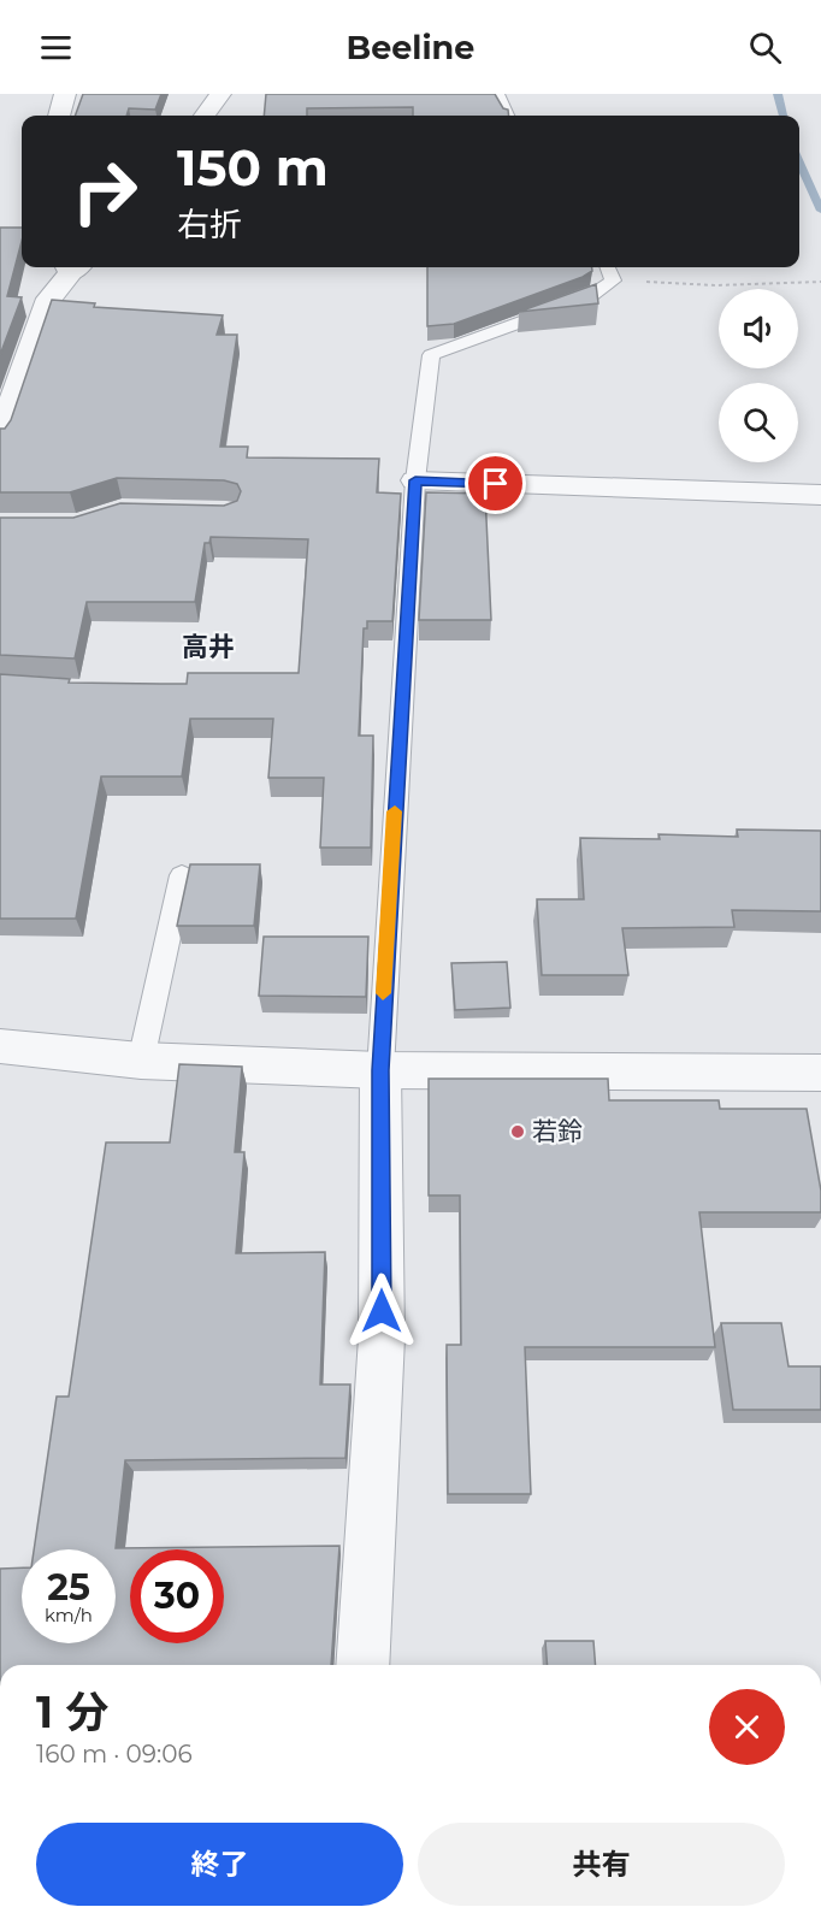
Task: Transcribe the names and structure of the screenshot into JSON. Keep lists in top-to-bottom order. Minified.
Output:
{"districts":["高井"],"places":["若鈴"],"page":{"header":"Beeline","turn":["150 m","右折"],"speed":"25 km/h","limit":"30","heading":["1 分","160 m · 09:06"],"buttons":["終了","共有"]}}
